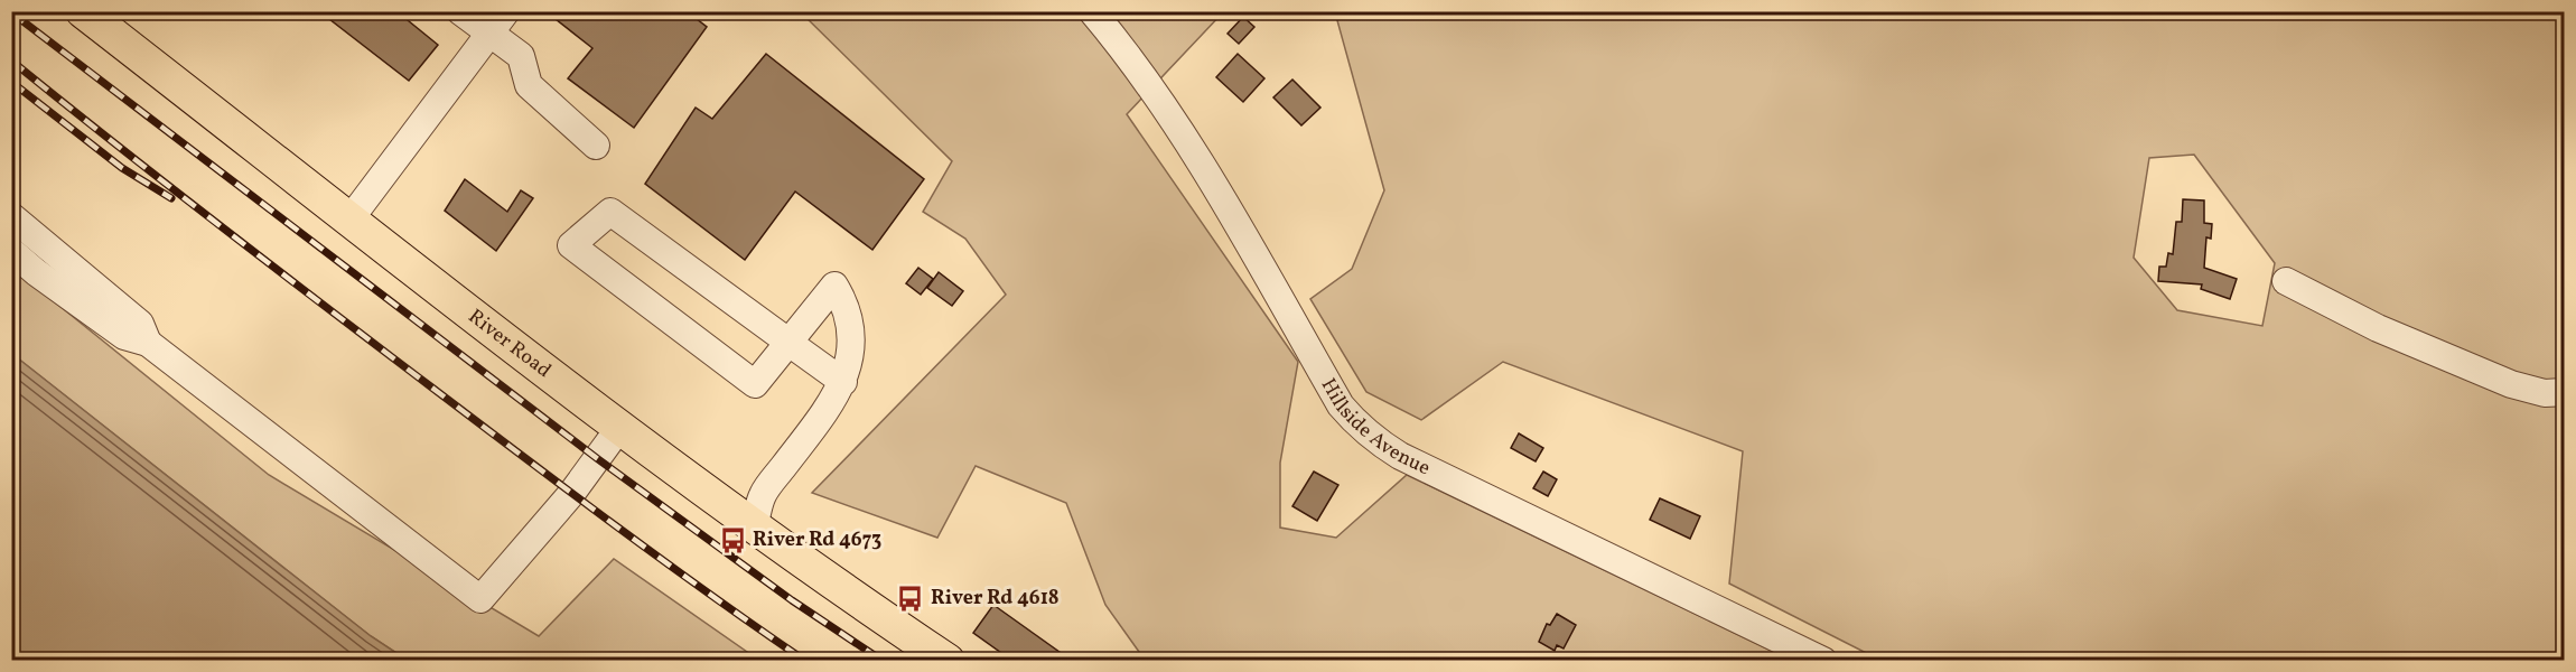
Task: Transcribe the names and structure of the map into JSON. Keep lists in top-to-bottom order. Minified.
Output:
{"streets":{"main road":["River Road"],"street":["Hillside Avenue"]},"places":{"bus stop":["River Rd 4673","River Rd 4618"]}}
